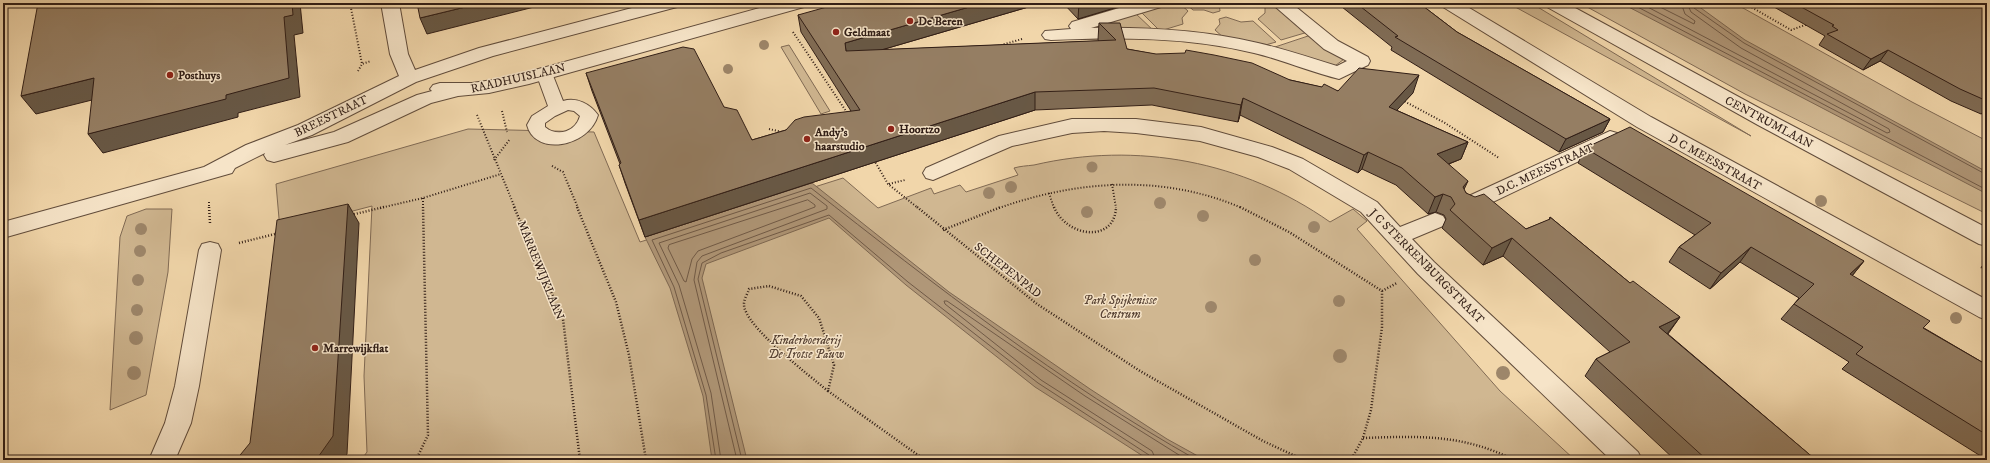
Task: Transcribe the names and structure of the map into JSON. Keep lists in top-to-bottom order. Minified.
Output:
{"streets":{"street":["RAADHUISLAAN","BREESTRAAT","CENTRUMLAAN","D C MEESSTRAAT","D.C. MEESSTRAAT","J C STERRENBURGSTRAAT"],"path":["MARREWIJKLAAN","SCHEPENPAD"]},"crossings":[["RAADHUISLAAN","BREESTRAAT"],["D C MEESSTRAAT","D.C. MEESSTRAAT"]],"parks":["Park Spijkenisse Centrum","Kinderboerderij De Trotse Pauw"],"places":["De Beren","Geldmaat","Posthuys","Hoortzo","Andy's haarstudio","Marrewijkflat"]}
